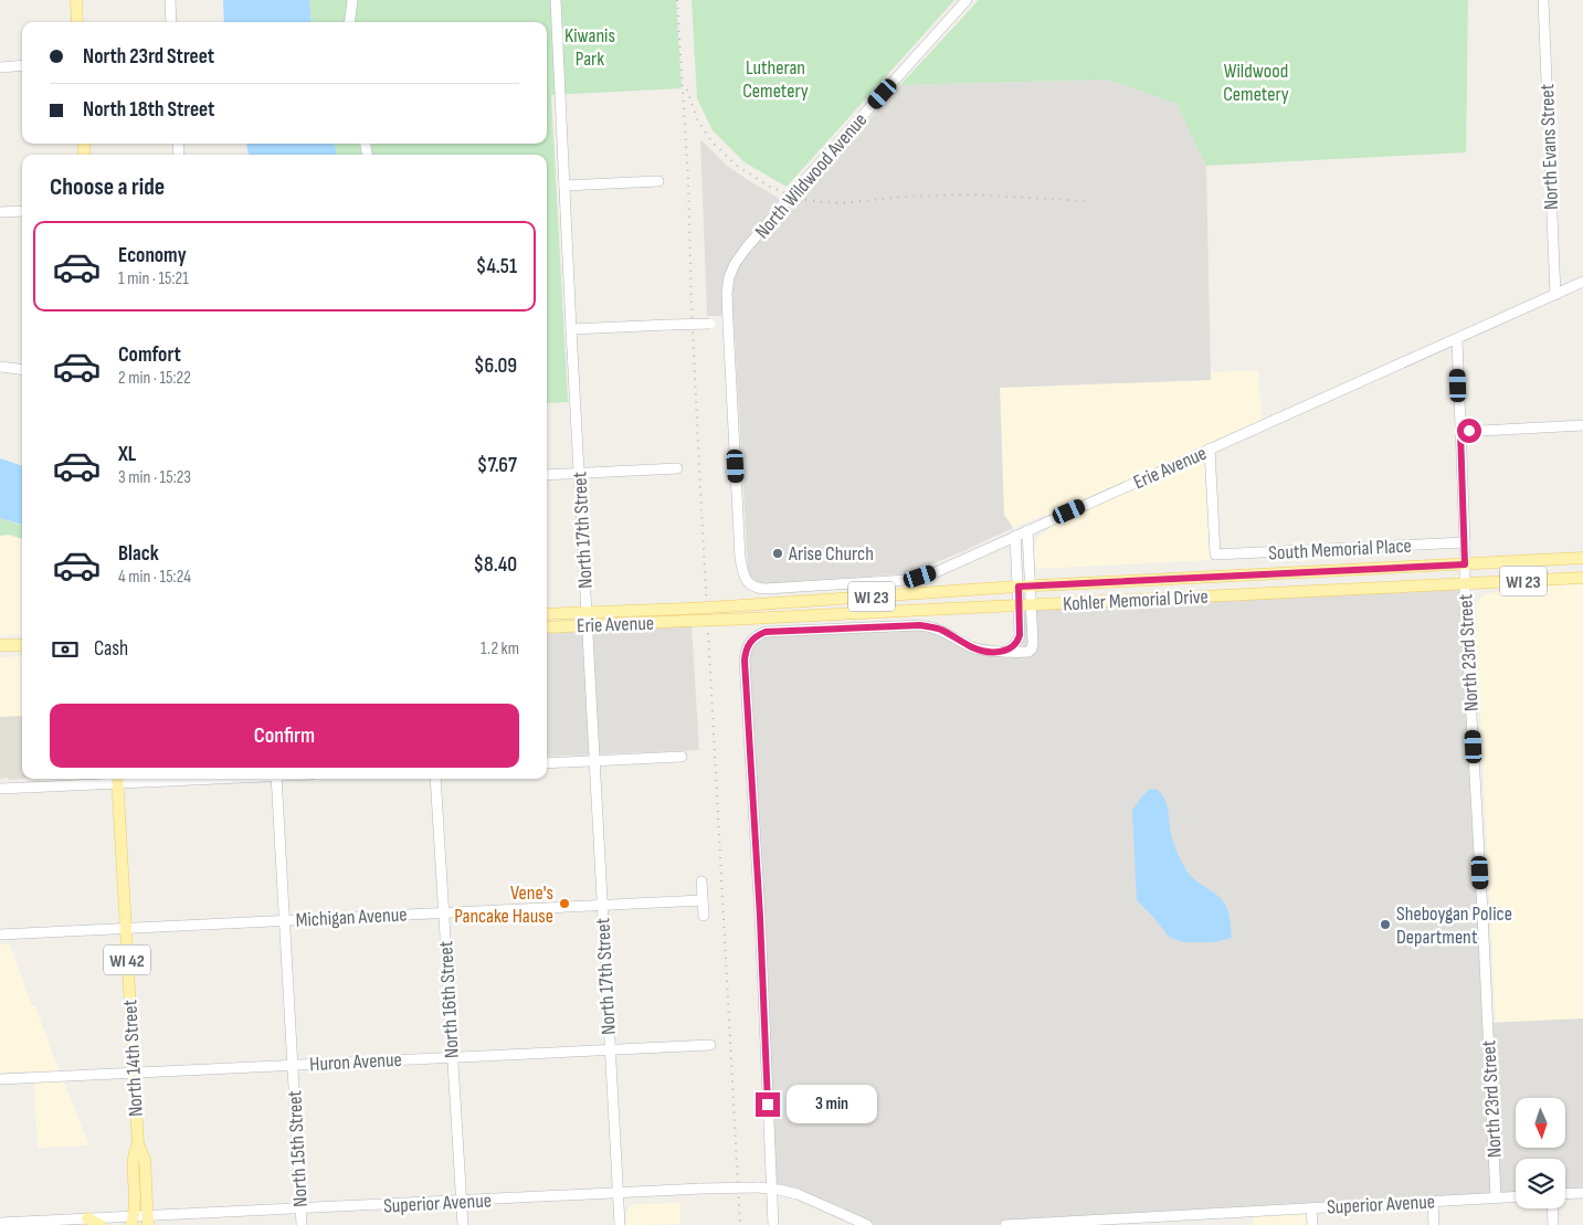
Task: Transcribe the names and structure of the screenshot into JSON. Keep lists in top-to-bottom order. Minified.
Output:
{"streets":{"main road":["Erie Avenue","WI 23","Kohler Memorial Drive","WI 42","North 14th Street"],"street":["North Evans Street","North Wildwood Avenue","North 17th Street","South Memorial Place","North 23rd Street","Michigan Avenue","North 16th Street","Huron Avenue","North 15th Street","Superior Avenue"]},"crossings":[["North Evans Street","Erie Avenue"],["North Wildwood Avenue","Erie Avenue"],["Erie Avenue","North 17th Street"],["Erie Avenue","South Memorial Place"],["Erie Avenue","Kohler Memorial Drive"],["Erie Avenue","North 23rd Street"],["North 17th Street","Michigan Avenue"],["North 17th Street","Huron Avenue"],["North 17th Street","Superior Avenue"],["South Memorial Place","North 23rd Street"],["Kohler Memorial Drive","North 23rd Street"],["North 23rd Street","Superior Avenue"],["Michigan Avenue","North 16th Street"],["Michigan Avenue","North 14th Street"],["Michigan Avenue","North 15th Street"],["North 16th Street","Huron Avenue"],["North 16th Street","Superior Avenue"],["North 14th Street","Huron Avenue"],["North 14th Street","Superior Avenue"],["Huron Avenue","North 15th Street"],["North 15th Street","Superior Avenue"]],"parks":["Kiwanis Park","Lutheran Cemetery","Wildwood Cemetery"],"places":["Arise Church","Vene's Pancake Hause","Sheboygan Police Department"],"north":"bottom","page":{"banner":["North 23rd Street","North 18th Street"],"heading":"Choose a ride","list":[{"name":"Economy","note":"1 min · 15:21","value":"$4.51"},{"name":"Comfort","note":"2 min · 15:22","value":"$6.09"},{"name":"XL","note":"3 min · 15:23","value":"$7.67"},{"name":"Black","note":"4 min · 15:24","value":"$8.40"}],"pay":["Cash","1.2 km"],"buttons":"Confirm","bubble":"3 min"}}
